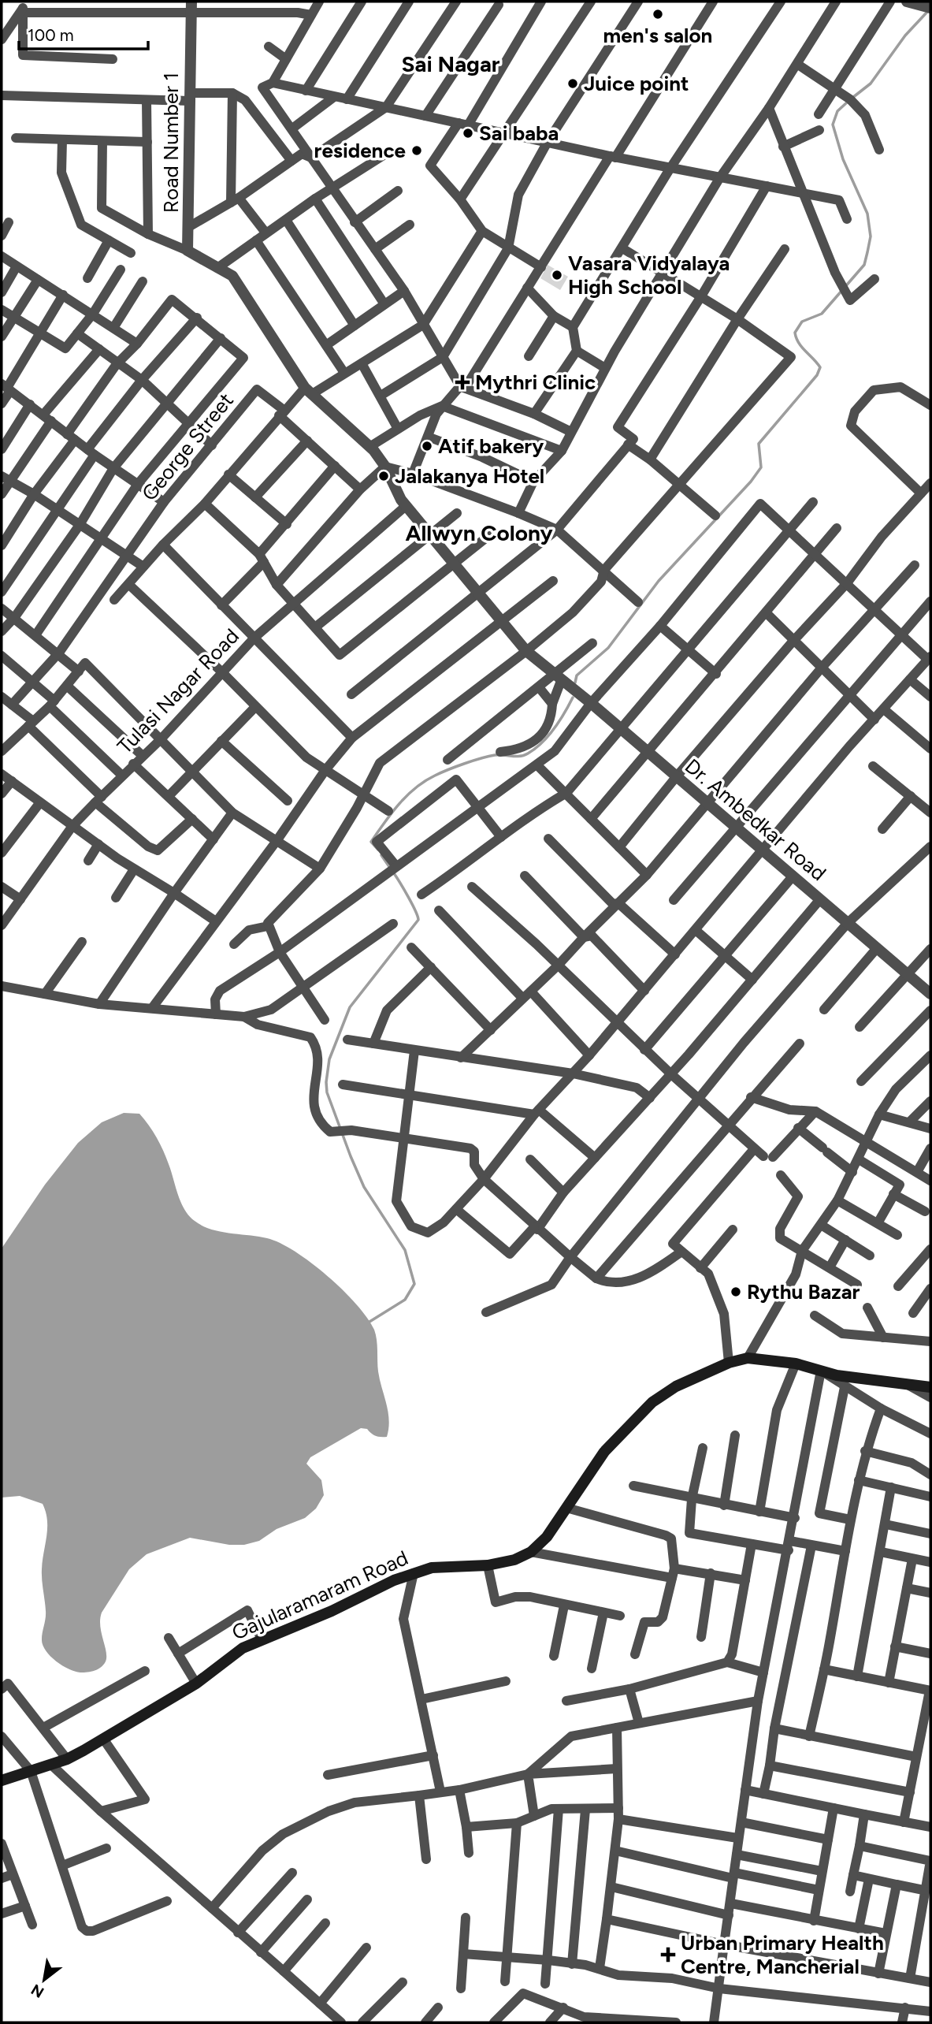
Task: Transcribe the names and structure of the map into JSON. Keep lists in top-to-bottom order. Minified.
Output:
{"streets":{"main road":["Gajularamaram Road"],"street":["Road Number 1","George Street","Tulasi Nagar Road","Dr. Ambedkar Road"]},"crossings":[["Road Number 1","Dr. Ambedkar Road"],["Tulasi Nagar Road","Dr. Ambedkar Road"]],"districts":["Sai Nagar","Allwyn Colony"],"places":{"other":["men's salon","Juice point","Sai baba","residence","Vasara Vidyalaya High School","Atif bakery","Jalakanya Hotel","Rythu Bazar"],"health":["Mythri Clinic","Urban Primary Health Centre, Mancherial"]},"scale_bar":"100 m","north":"bottom left"}
